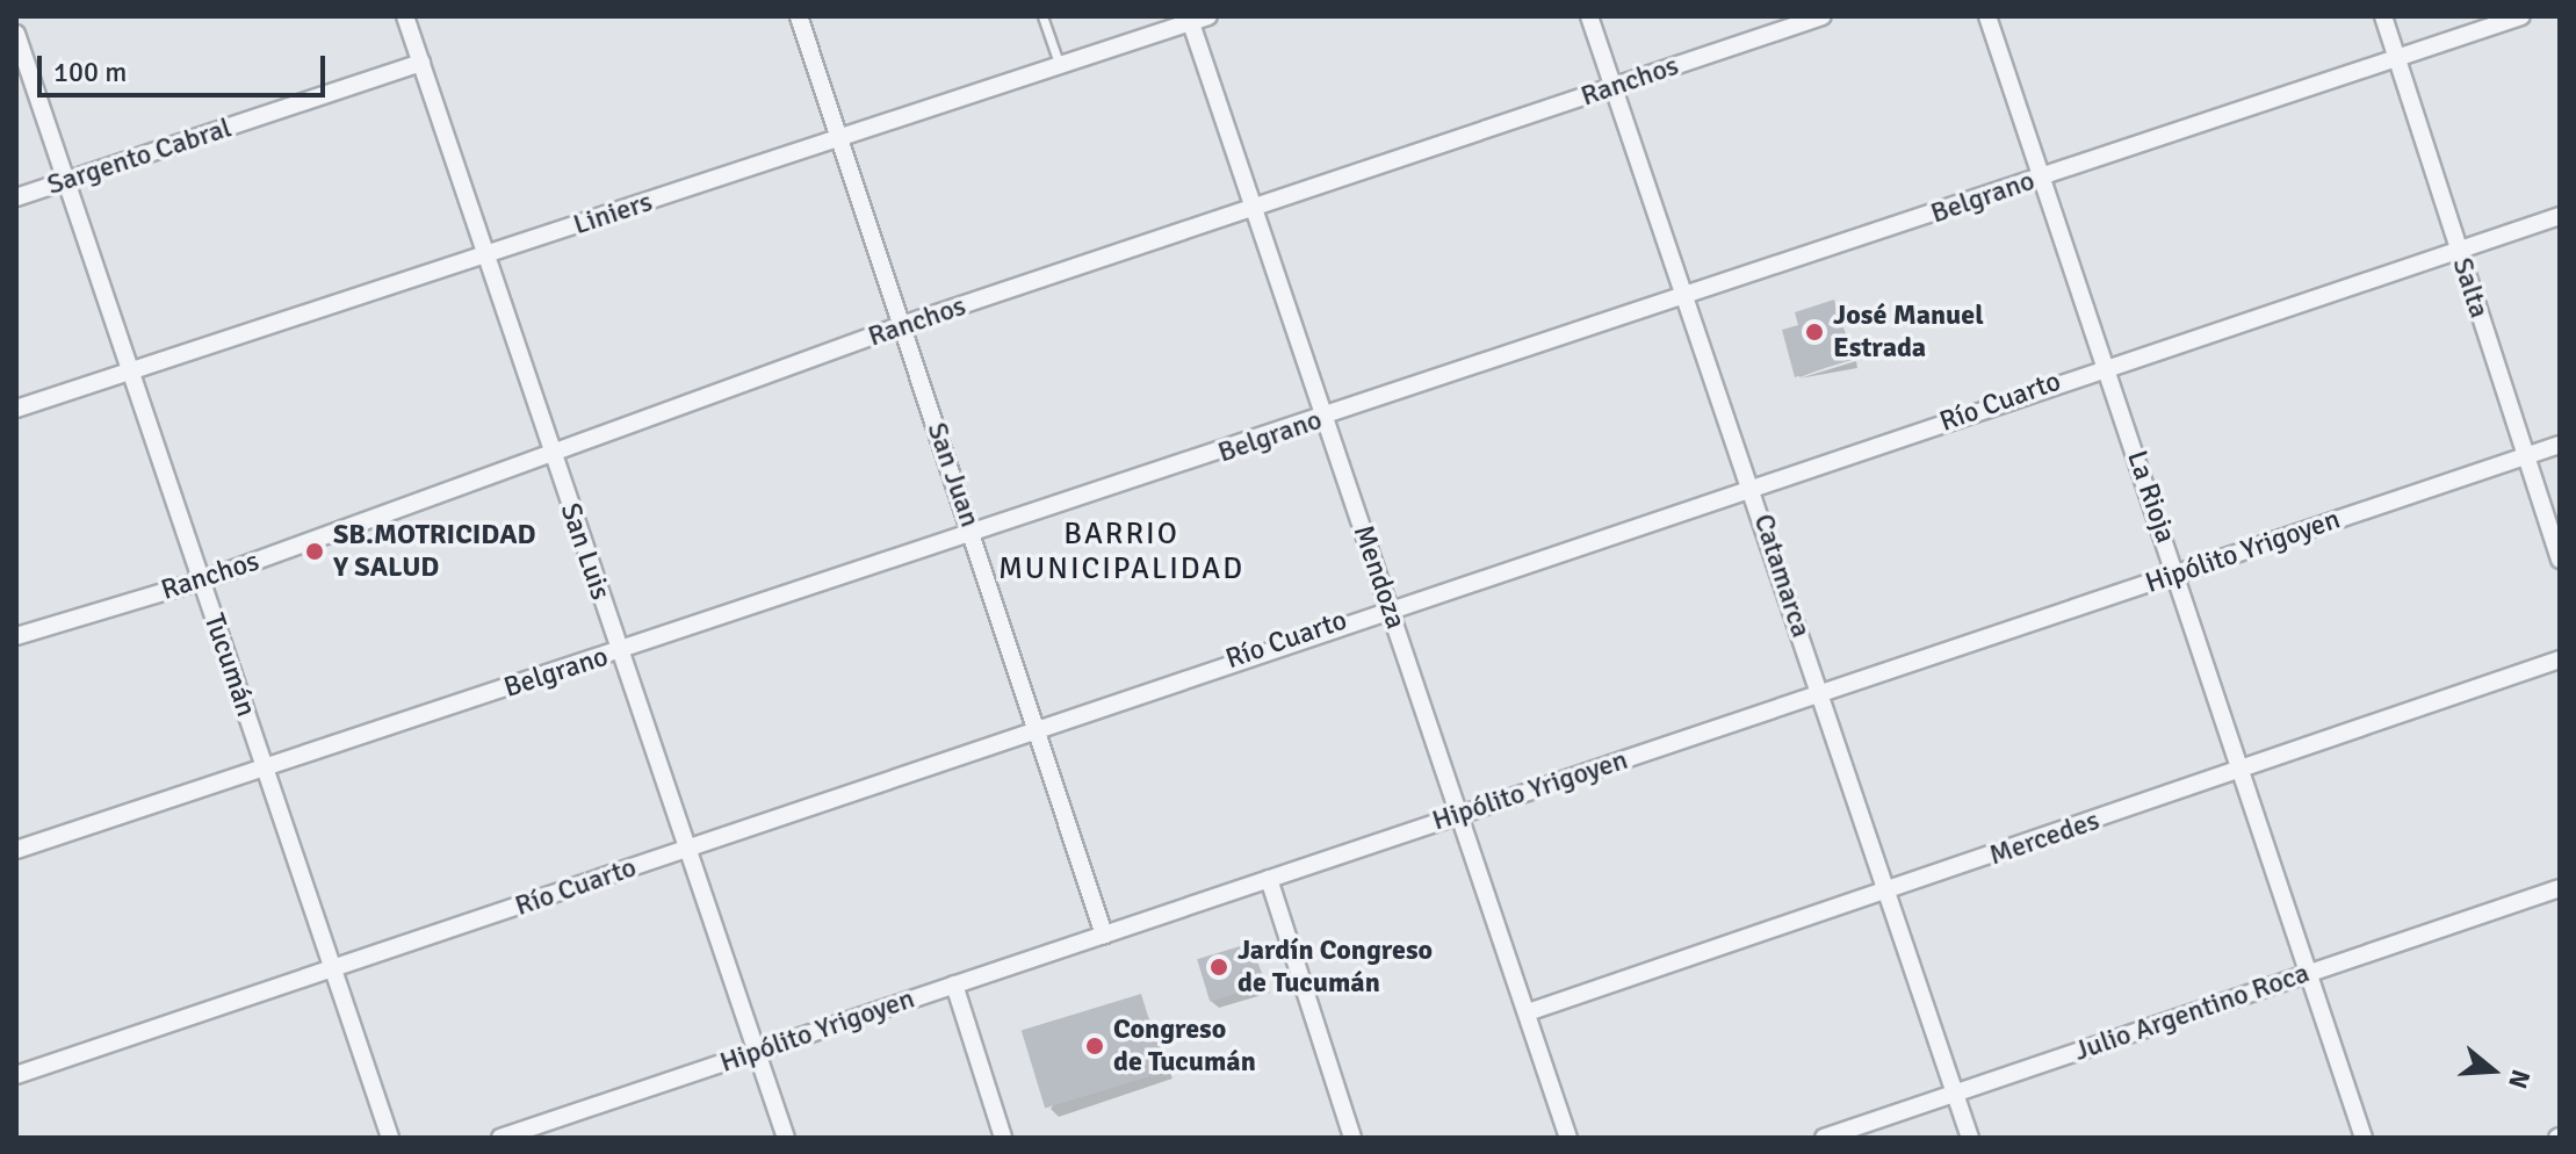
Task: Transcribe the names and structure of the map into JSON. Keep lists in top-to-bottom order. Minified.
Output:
{"streets":{"street":["Ranchos","Sargento Cabral","Belgrano","Liniers","Salta","Río Cuarto","San Juan","La Rioja","San Luis","Hipólito Yrigoyen","Catamarca","Mendoza","Tucumán","Mercedes","Julio Argentino Roca"]},"crossings":[["Ranchos","San Juan"],["Ranchos","San Luis"],["Ranchos","Catamarca"],["Ranchos","Mendoza"],["Ranchos","Tucumán"],["Sargento Cabral","San Luis"],["Sargento Cabral","Tucumán"],["Belgrano","Salta"],["Belgrano","San Juan"],["Belgrano","La Rioja"],["Belgrano","San Luis"],["Belgrano","Catamarca"],["Belgrano","Mendoza"],["Belgrano","Tucumán"],["Liniers","San Juan"],["Liniers","San Luis"],["Liniers","Mendoza"],["Liniers","Tucumán"],["Salta","Río Cuarto"],["Salta","Hipólito Yrigoyen"],["Río Cuarto","San Juan"],["Río Cuarto","La Rioja"],["Río Cuarto","San Luis"],["Río Cuarto","Catamarca"],["Río Cuarto","Mendoza"],["Río Cuarto","Tucumán"],["San Juan","Hipólito Yrigoyen"],["La Rioja","Hipólito Yrigoyen"],["La Rioja","Mercedes"],["La Rioja","Julio Argentino Roca"],["San Luis","Hipólito Yrigoyen"],["Hipólito Yrigoyen","Catamarca"],["Hipólito Yrigoyen","Mendoza"],["Catamarca","Mercedes"],["Catamarca","Julio Argentino Roca"],["Mendoza","Mercedes"]],"districts":["BARRIO MUNICIPALIDAD"],"places":["José Manuel Estrada","SB.MOTRICIDAD Y SALUD","Jardín Congreso de Tucumán","Congreso de Tucumán"],"scale_bar":"100 m","north":"right"}
